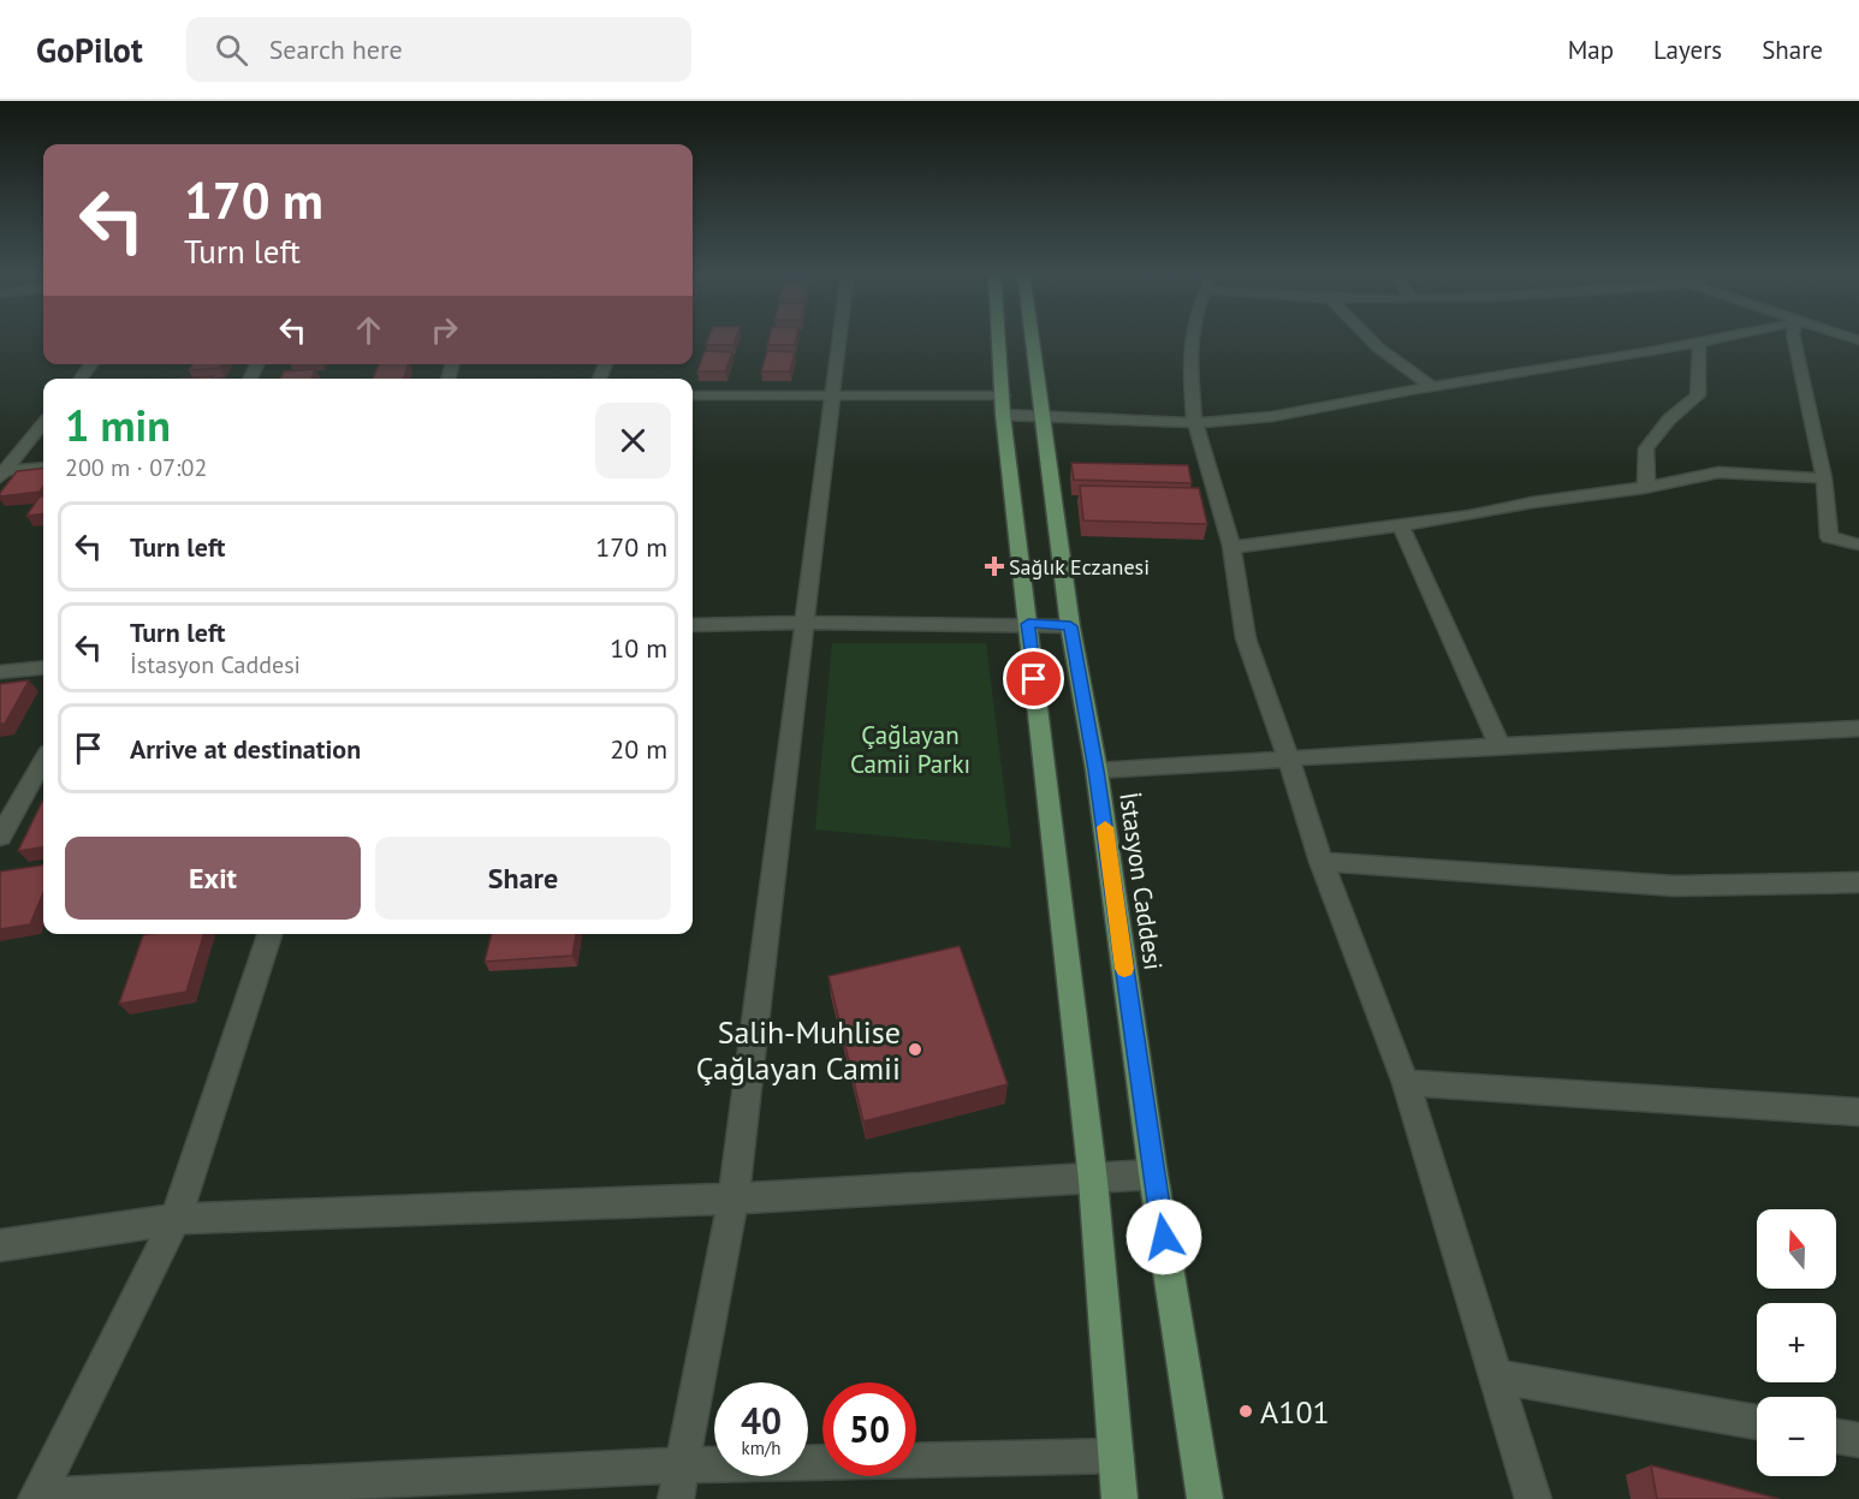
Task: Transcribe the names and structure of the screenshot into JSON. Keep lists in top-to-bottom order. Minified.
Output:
{"streets":{"main road":["İstasyon Caddesi"]},"parks":["Çağlayan Camii Parkı"],"places":{"health":["Sağlık Eczanesi"],"other":["Salih-Muhlise Çağlayan Camii","A101"]},"north":"top","page":{"header":"GoPilot","search":"Search here","nav":["Map","Layers","Share"],"turn":["170 m","Turn left"],"heading":["1 min","200 m · 07:02"],"list":[{"name":"Turn left","value":"170 m"},{"name":"Turn left","note":"İstasyon Caddesi","value":"10 m"},{"name":"Arrive at destination","value":"20 m"}],"buttons":["Exit","Share"],"map_buttons":["+","−"],"speed":"40 km/h","limit":"50"}}
